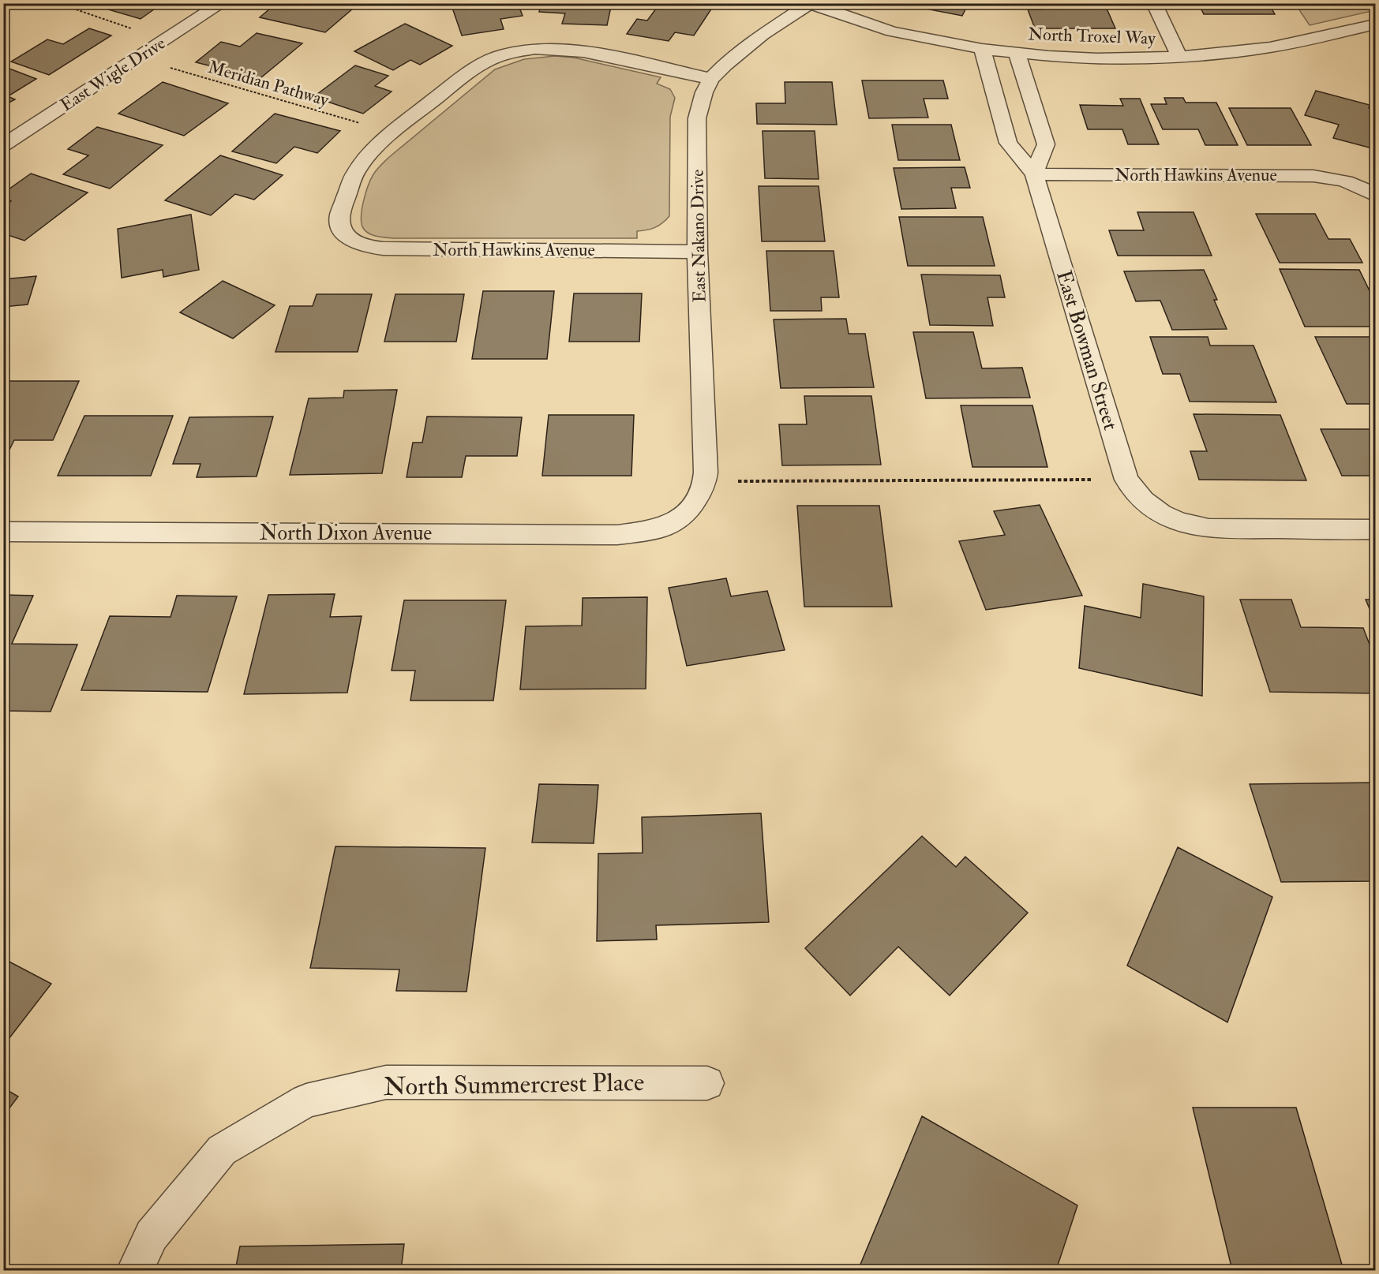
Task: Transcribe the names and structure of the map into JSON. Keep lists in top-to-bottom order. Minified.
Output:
{"streets":{"street":["North Troxel Way","East Wigle Drive","North Hawkins Avenue","East Nakano Drive","East Bowman Street","North Dixon Avenue","North Summercrest Place"],"path":["Meridian Pathway"]},"crossings":[["North Troxel Way","East Nakano Drive"],["North Troxel Way","East Bowman Street"],["North Hawkins Avenue","East Nakano Drive"],["North Hawkins Avenue","East Bowman Street"],["East Nakano Drive","North Dixon Avenue"]]}
